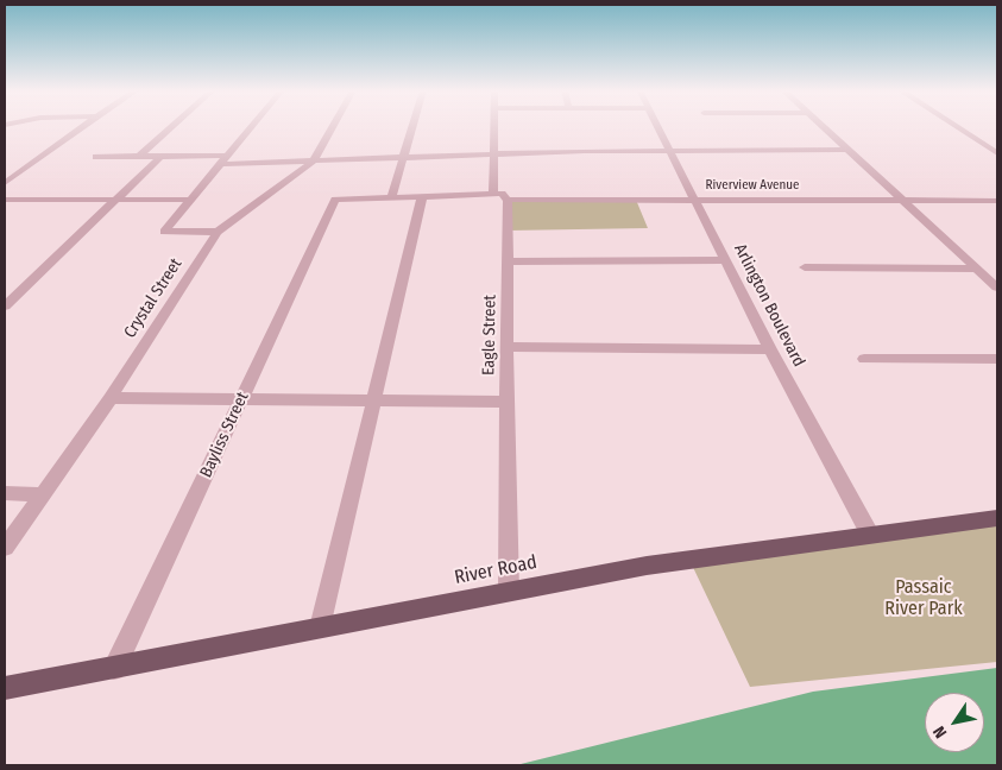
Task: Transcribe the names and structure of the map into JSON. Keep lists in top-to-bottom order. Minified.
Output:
{"streets":{"main road":["River Road"],"street":["Riverview Avenue","Crystal Street","Arlington Boulevard","Eagle Street","Bayliss Street"]},"crossings":[["Riverview Avenue","Arlington Boulevard"],["Riverview Avenue","Eagle Street"],["Riverview Avenue","Bayliss Street"],["Arlington Boulevard","River Road"],["Eagle Street","River Road"],["Bayliss Street","River Road"]],"parks":["Passaic River Park"],"north":"bottom left"}
